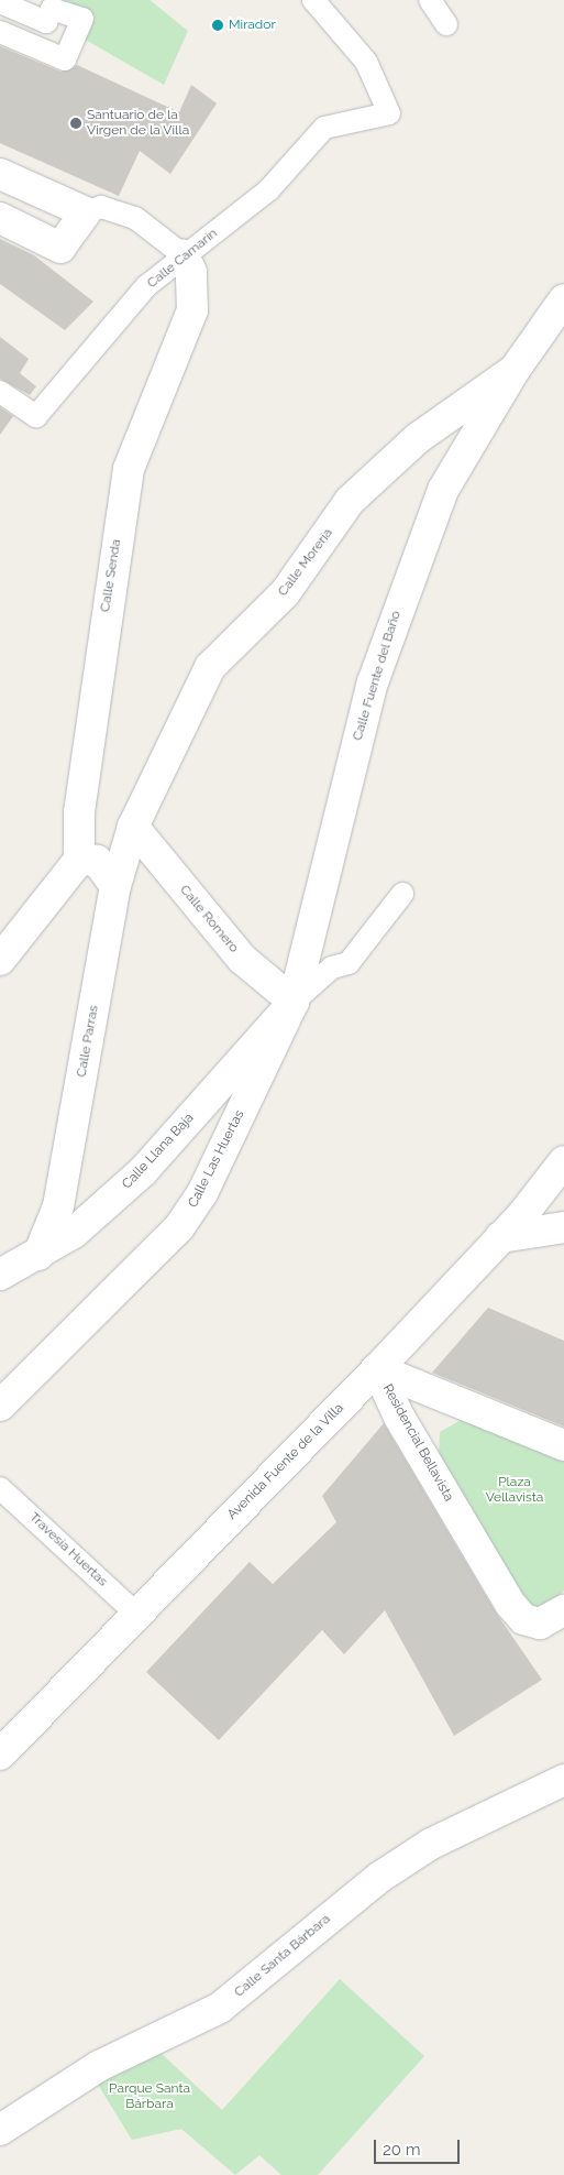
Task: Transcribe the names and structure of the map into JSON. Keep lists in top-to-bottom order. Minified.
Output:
{"streets":{"street":["Calle Camarín","Calle Morería","Calle Senda","Calle Fuente del Baño","Calle Romero","Calle Parras","Calle Llana Baja","Calle Las Huertas","Residencial Bellavista","Avenida Fuente de la Villa","Travesía Huertas","Calle Santa Bárbara"]},"crossings":[["Calle Camarín","Calle Senda"],["Calle Morería","Calle Fuente del Baño"],["Calle Morería","Calle Romero"],["Calle Morería","Calle Parras"],["Calle Fuente del Baño","Calle Romero"],["Calle Fuente del Baño","Calle Llana Baja"],["Calle Fuente del Baño","Calle Las Huertas"],["Calle Romero","Calle Parras"],["Calle Romero","Calle Llana Baja"],["Calle Romero","Calle Las Huertas"],["Calle Parras","Calle Llana Baja"],["Calle Llana Baja","Calle Las Huertas"],["Residencial Bellavista","Avenida Fuente de la Villa"],["Avenida Fuente de la Villa","Travesía Huertas"]],"parks":["Plaza Vellavista","Parque Santa Bárbara"],"places":["Mirador","Santuario de la Virgen de la Villa"],"scale_bar":"20 m"}
